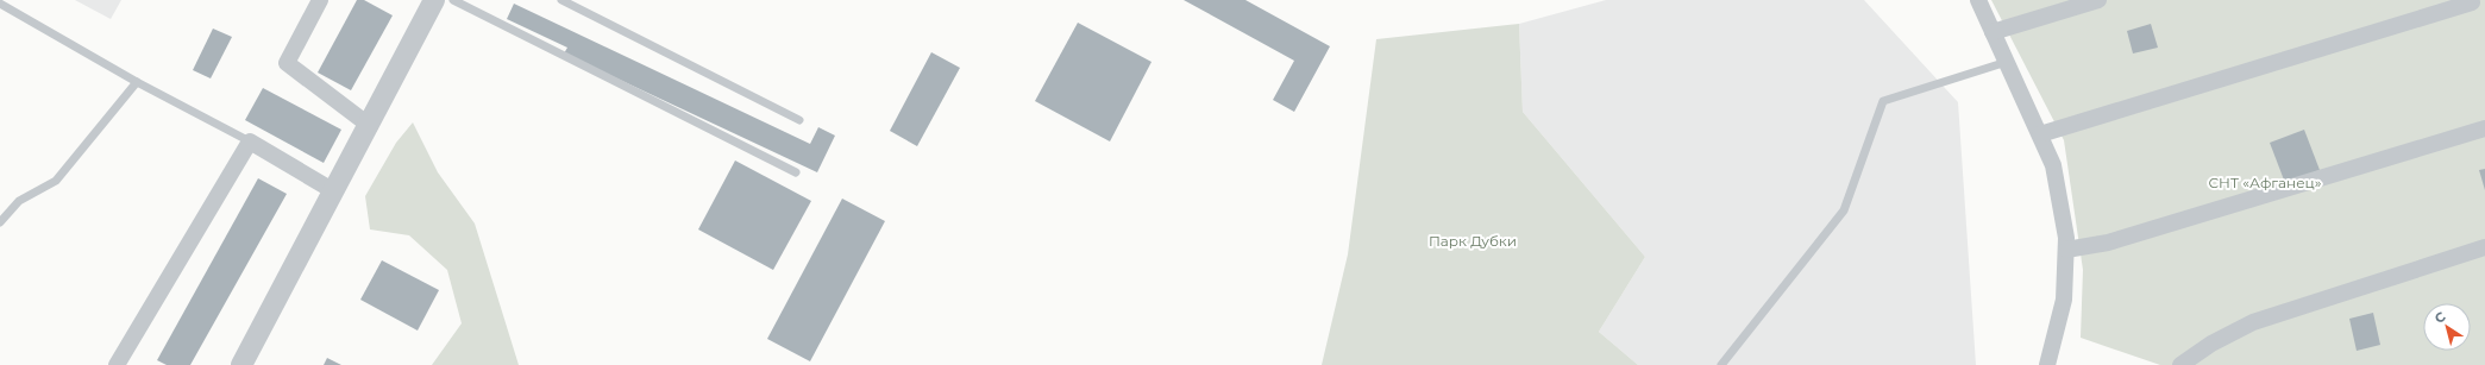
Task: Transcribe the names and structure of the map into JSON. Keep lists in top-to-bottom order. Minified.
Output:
{"parks":["СНТ «Афганец»","Парк Дубки"],"north":"top left"}
